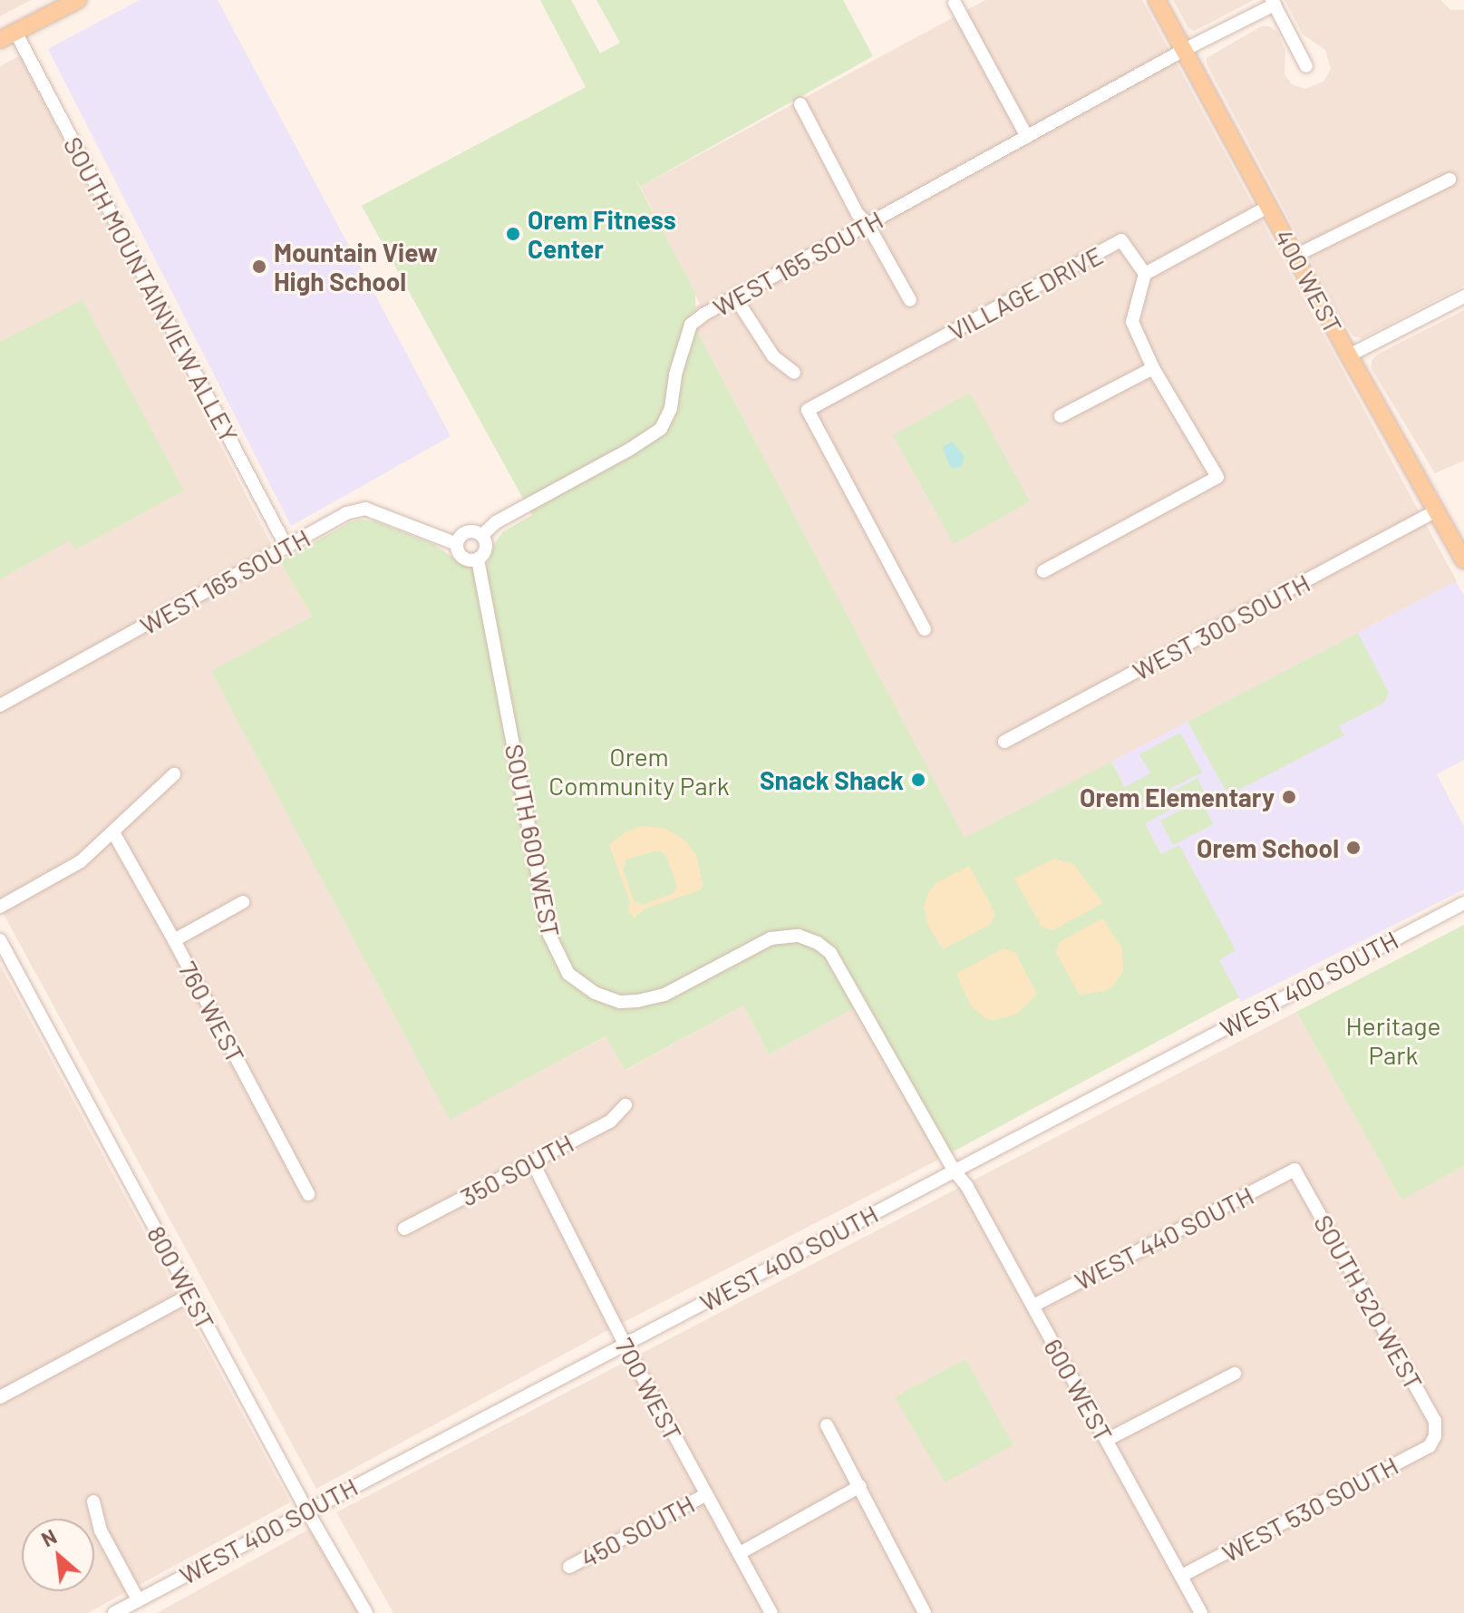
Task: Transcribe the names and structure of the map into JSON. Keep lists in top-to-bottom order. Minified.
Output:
{"streets":{"main road":["400 WEST"],"street":["WEST 165 SOUTH","SOUTH MOUNTAINVIEW ALLEY","VILLAGE DRIVE","WEST 300 SOUTH","SOUTH 600 WEST","WEST 400 SOUTH","760 WEST","350 SOUTH","WEST 440 SOUTH","800 WEST","SOUTH 520 WEST","700 WEST","600 WEST","WEST 530 SOUTH","450 SOUTH"]},"crossings":[["WEST 165 SOUTH","400 WEST"],["WEST 165 SOUTH","SOUTH MOUNTAINVIEW ALLEY"],["WEST 165 SOUTH","SOUTH 600 WEST"],["400 WEST","VILLAGE DRIVE"],["400 WEST","WEST 300 SOUTH"],["SOUTH 600 WEST","WEST 400 SOUTH"],["SOUTH 600 WEST","600 WEST"],["WEST 400 SOUTH","800 WEST"],["WEST 400 SOUTH","700 WEST"],["WEST 400 SOUTH","600 WEST"],["350 SOUTH","700 WEST"],["WEST 440 SOUTH","SOUTH 520 WEST"],["WEST 440 SOUTH","600 WEST"],["SOUTH 520 WEST","WEST 530 SOUTH"],["700 WEST","450 SOUTH"],["600 WEST","WEST 530 SOUTH"]],"parks":["Orem Community Park","Heritage Park"],"places":["Orem Fitness Center","Mountain View High School","Snack Shack","Orem Elementary","Orem School"],"north":"top left"}
